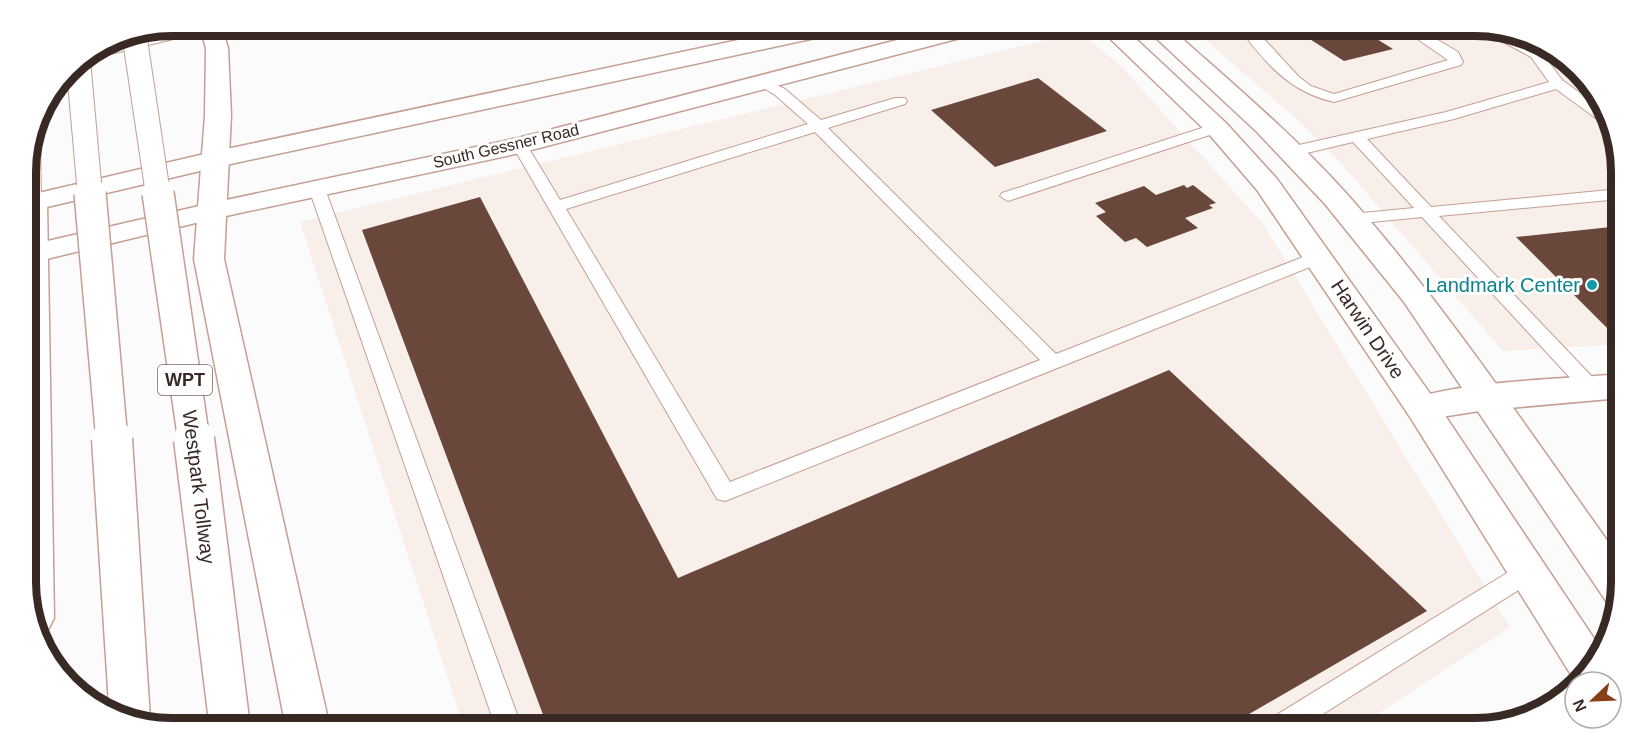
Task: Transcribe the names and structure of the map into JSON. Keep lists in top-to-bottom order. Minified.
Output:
{"streets":{"main road":["South Gessner Road","Harwin Drive","WPT","Westpark Tollway"]},"places":["Landmark Center"],"north":"bottom left"}
